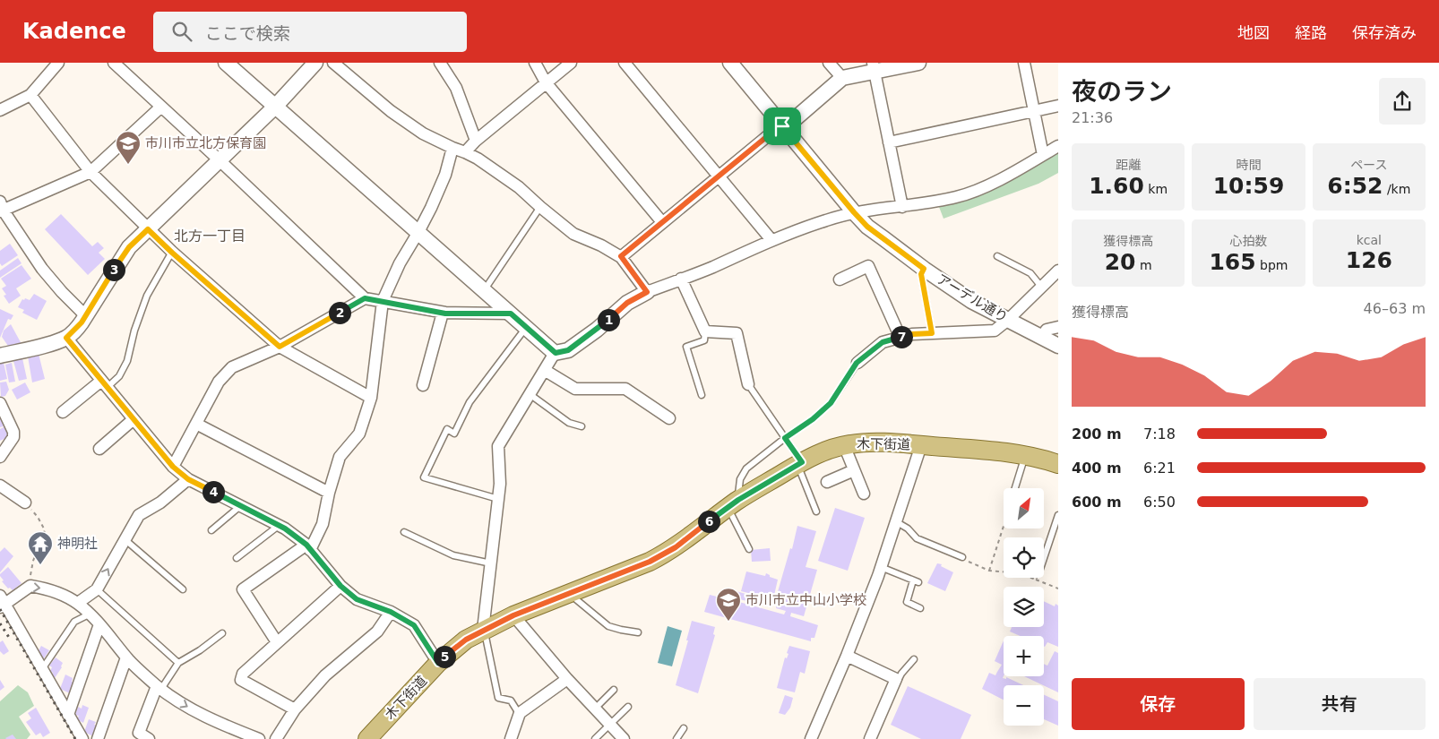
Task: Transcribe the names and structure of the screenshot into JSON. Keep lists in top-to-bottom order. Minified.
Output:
{"streets":{"main road":["木下街道"],"street":["アーデル通り"]},"districts":["北方一丁目"],"places":{"school or university":["市川市立北方保育園","市川市立中山小学校"],"temple":["神明社"]},"north":"top right","page":{"header":"Kadence","search":"ここで検索","nav":["地図","経路","保存済み"],"heading":["夜のラン","21:36"],"stats":[["距離","1.60 km"],["時間","10:59"],["ペース","6:52 /km"],["獲得標高","20 m"],["心拍数","165 bpm"],["kcal","126"]],"pins":["3","2","1","7","4","6","5"],"chart":["獲得標高","46–63 m"],"list":[{"name":"200 m","note":"7:18"},{"name":"400 m","note":"6:21"},{"name":"600 m","note":"6:50"}],"map_buttons":["+","−"],"buttons":["保存","共有"]}}
